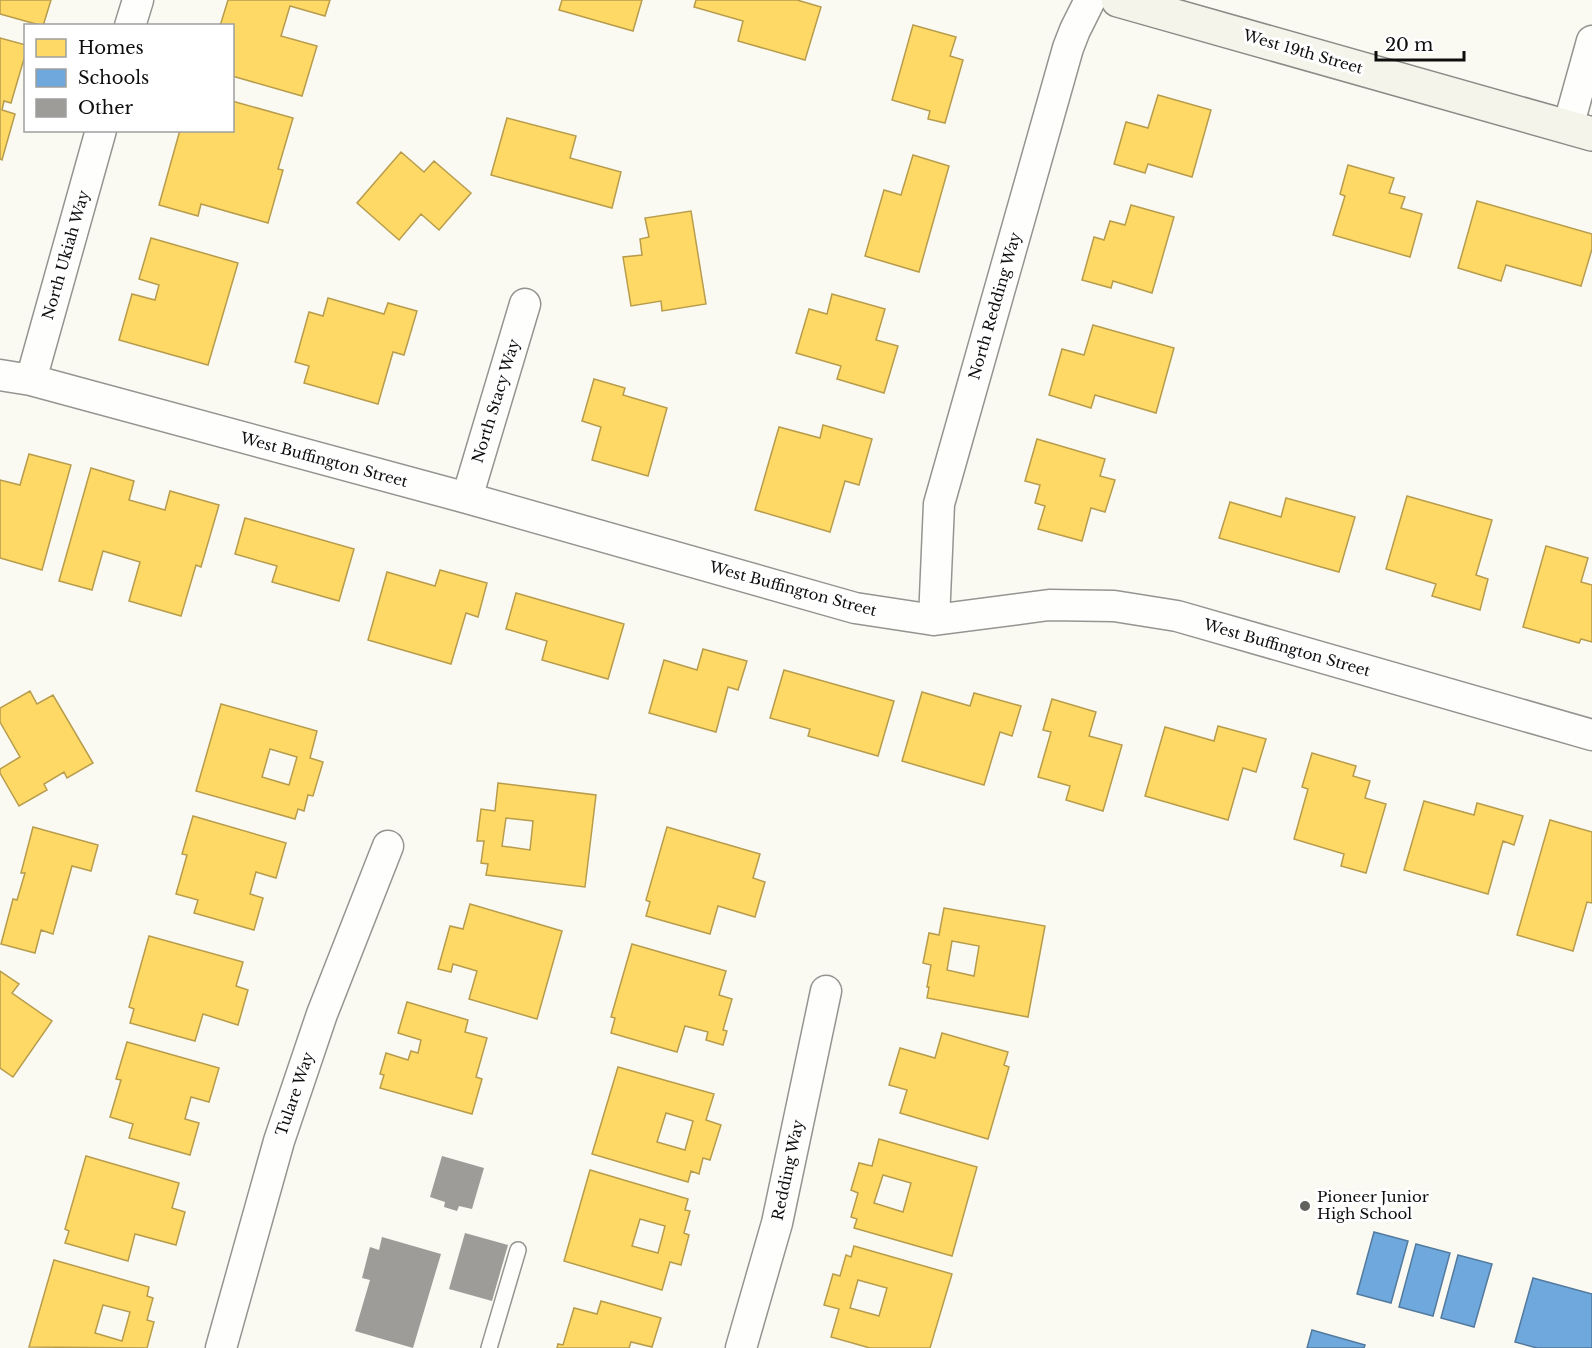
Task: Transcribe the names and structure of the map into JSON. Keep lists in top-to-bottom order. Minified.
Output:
{"streets":{"main road":["West 19th Street"],"street":["North Ukiah Way","North Redding Way","North Stacy Way","West Buffington Street","Tulare Way","Redding Way"]},"crossings":[["North Ukiah Way","West Buffington Street"],["North Redding Way","West Buffington Street"],["North Stacy Way","West Buffington Street"]],"places":["Pioneer Junior High School"],"legend":["Homes","Schools","Other"],"scale_bar":"20 m"}
